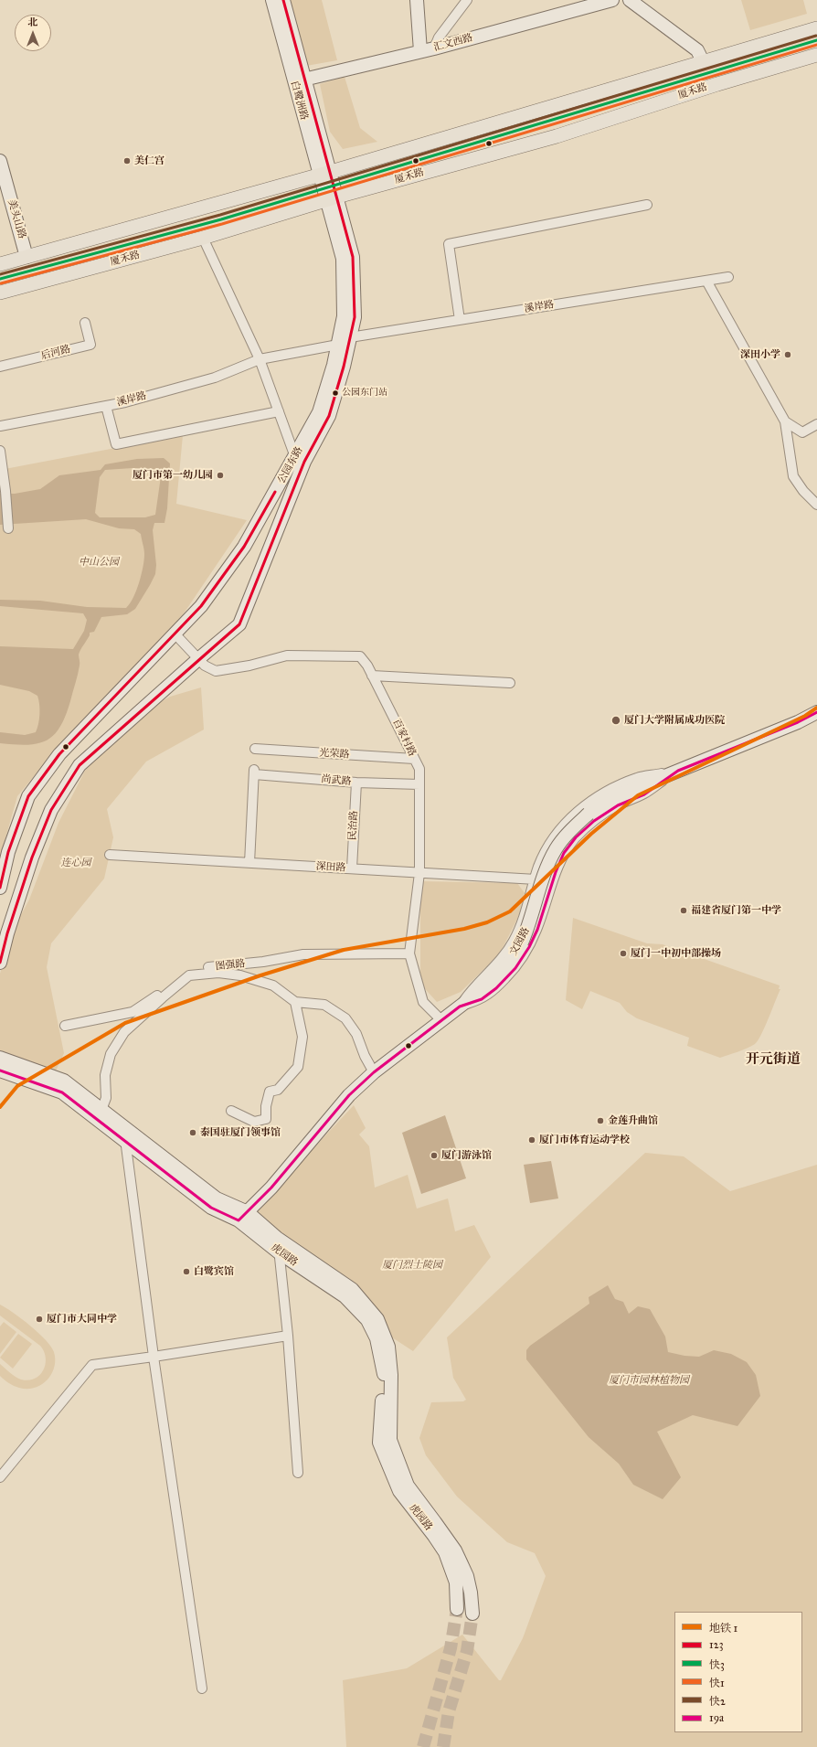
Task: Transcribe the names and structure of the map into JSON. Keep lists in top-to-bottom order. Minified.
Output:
{"streets":{"main road":["汇文西路","厦禾路","白鹭洲路","美头山路","公园东路","文园路","虎园路"],"street":["溪岸路","后河路","百家村路","光荣路","尚武路","民治路","深田路","图强路"]},"crossings":[["汇文西路","白鹭洲路"],["厦禾路","公园东路"],["白鹭洲路","公园东路"],["溪岸路","公园东路"],["公园东路","百家村路"],["百家村路","光荣路"],["百家村路","尚武路"],["百家村路","深田路"],["百家村路","文园路"],["百家村路","图强路"],["尚武路","民治路"],["尚武路","深田路"],["民治路","深田路"],["文园路","虎园路"]],"districts":["开元街道"],"parks":["中山公园","连心园","厦门烈士陵园","厦门市园林植物园"],"places":["美仁宫","深田小学","公园东门站","厦门市第一幼儿园","厦门大学附属成功医院","福建省厦门第一中学","厦门一中初中部操场","金莲升曲馆","泰国驻厦门领事馆","厦门市体育运动学校","厦门游泳馆","白鹭宾馆","厦门市大同中学"],"lines":["transit line 123","transit line 快2","transit line 快3","transit line 快1","metro line 1","transit line 19a"],"legend":["地铁 1","123","快3","快1","快2","19a"],"north":"top"}
